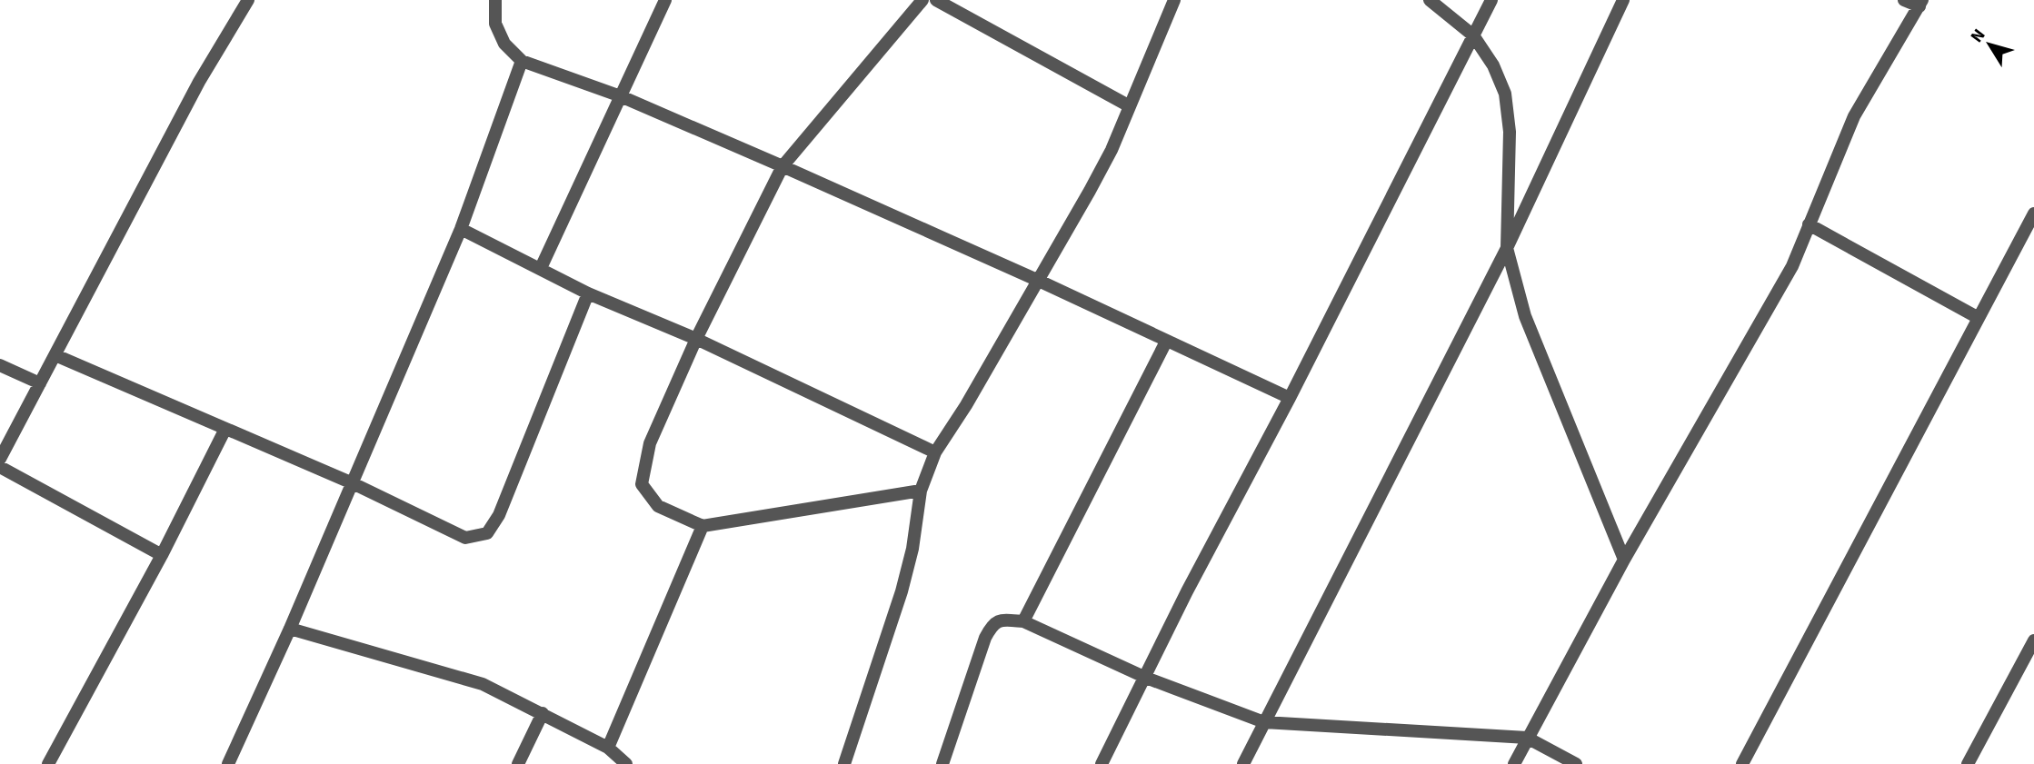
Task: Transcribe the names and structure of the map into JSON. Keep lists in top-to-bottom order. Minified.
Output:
{"north":"top left"}
